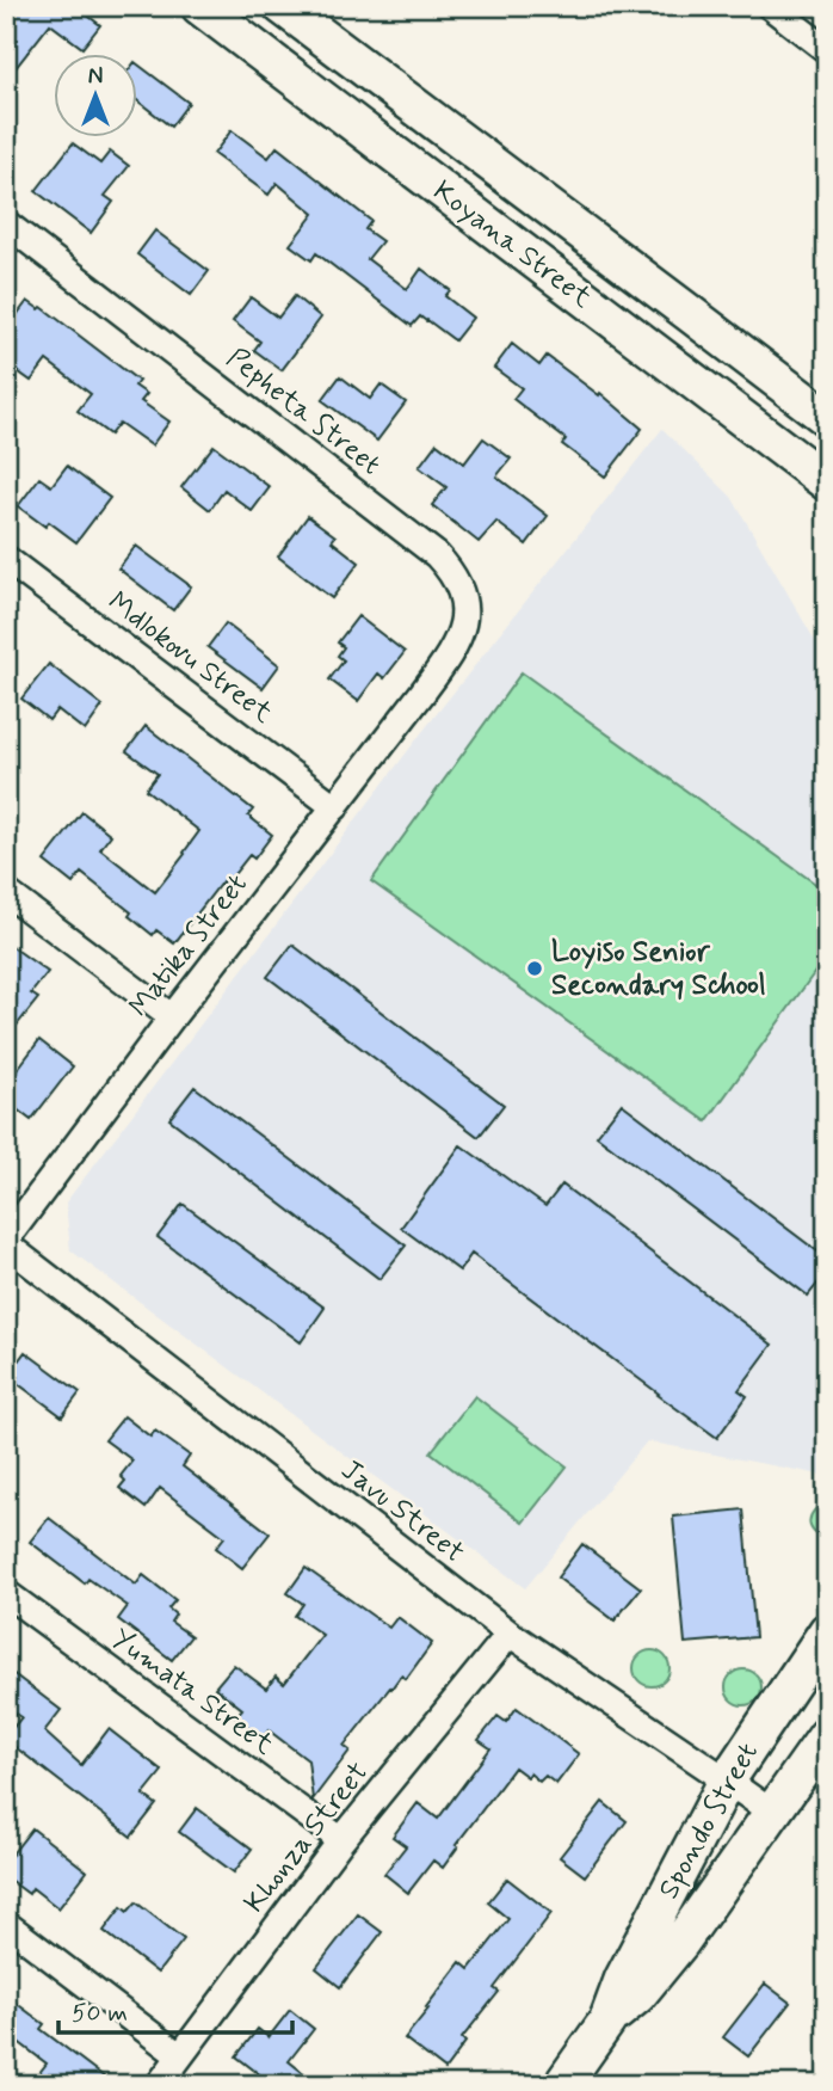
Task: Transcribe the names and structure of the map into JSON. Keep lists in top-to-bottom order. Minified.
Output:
{"streets":{"main road":["Koyana Street","Spondo Street"],"street":["Pepheta Street","Mdlokovu Street","Matika Street","Javu Street","Yumata Street","Khonza Street"]},"crossings":[["Pepheta Street","Matika Street"],["Mdlokovu Street","Matika Street"],["Matika Street","Javu Street"],["Javu Street","Spondo Street"],["Javu Street","Khonza Street"],["Yumata Street","Khonza Street"]],"places":["Loyiso Senior Secondary School"],"scale_bar":"50 m","north":"top"}
